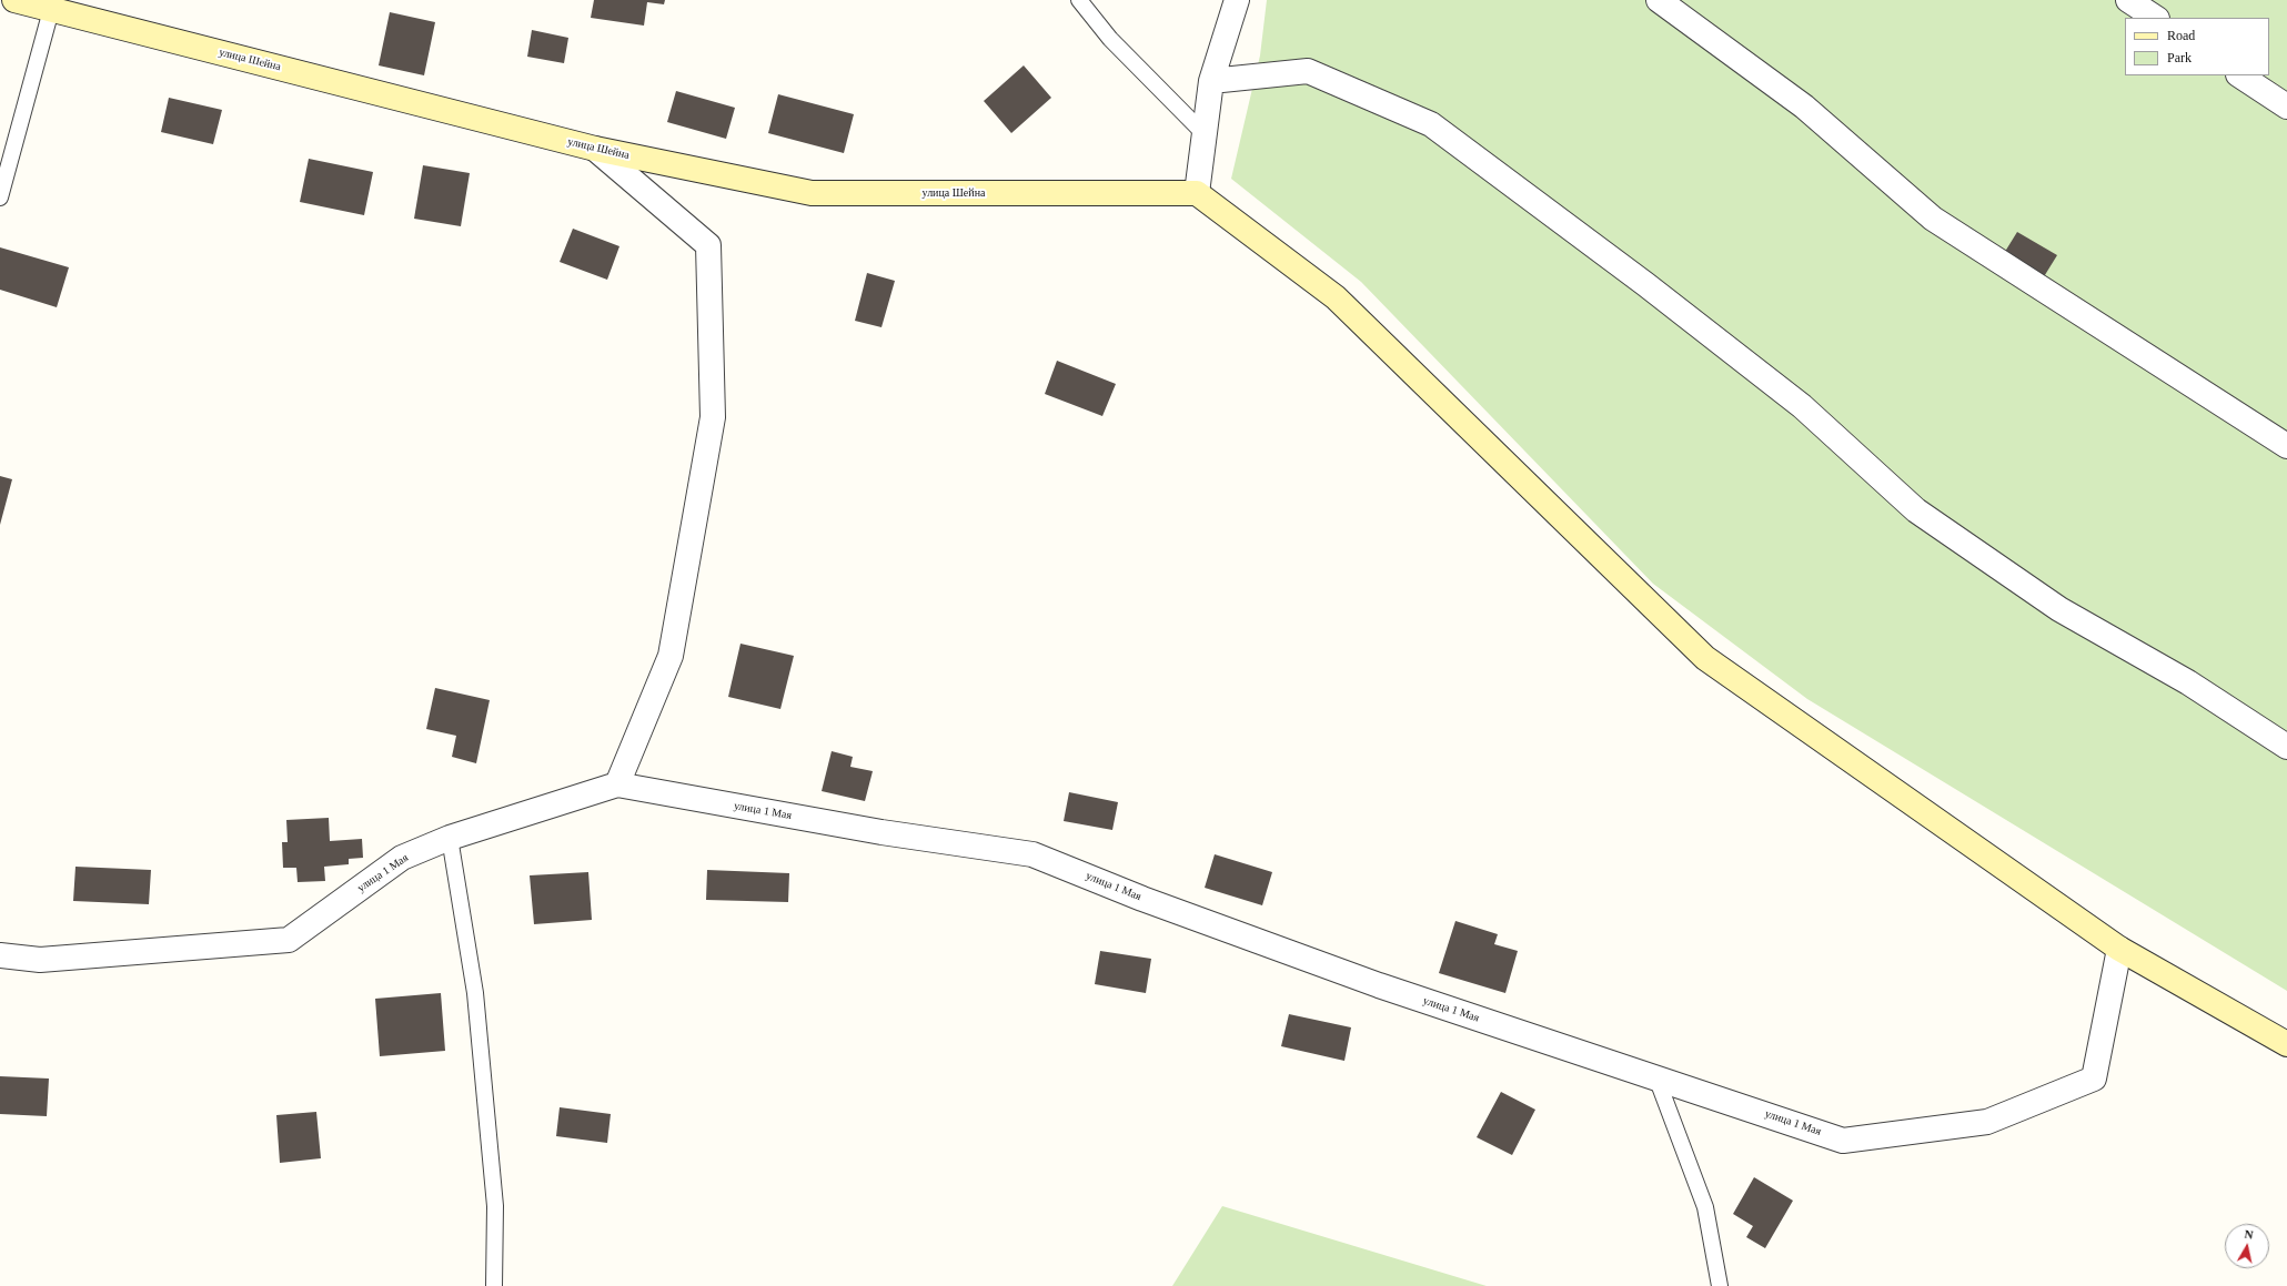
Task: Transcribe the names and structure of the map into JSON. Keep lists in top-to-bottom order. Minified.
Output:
{"streets":{"street":["улица Шейна","улица 1 Мая"]},"legend":["Road","Park"],"north":"top"}
